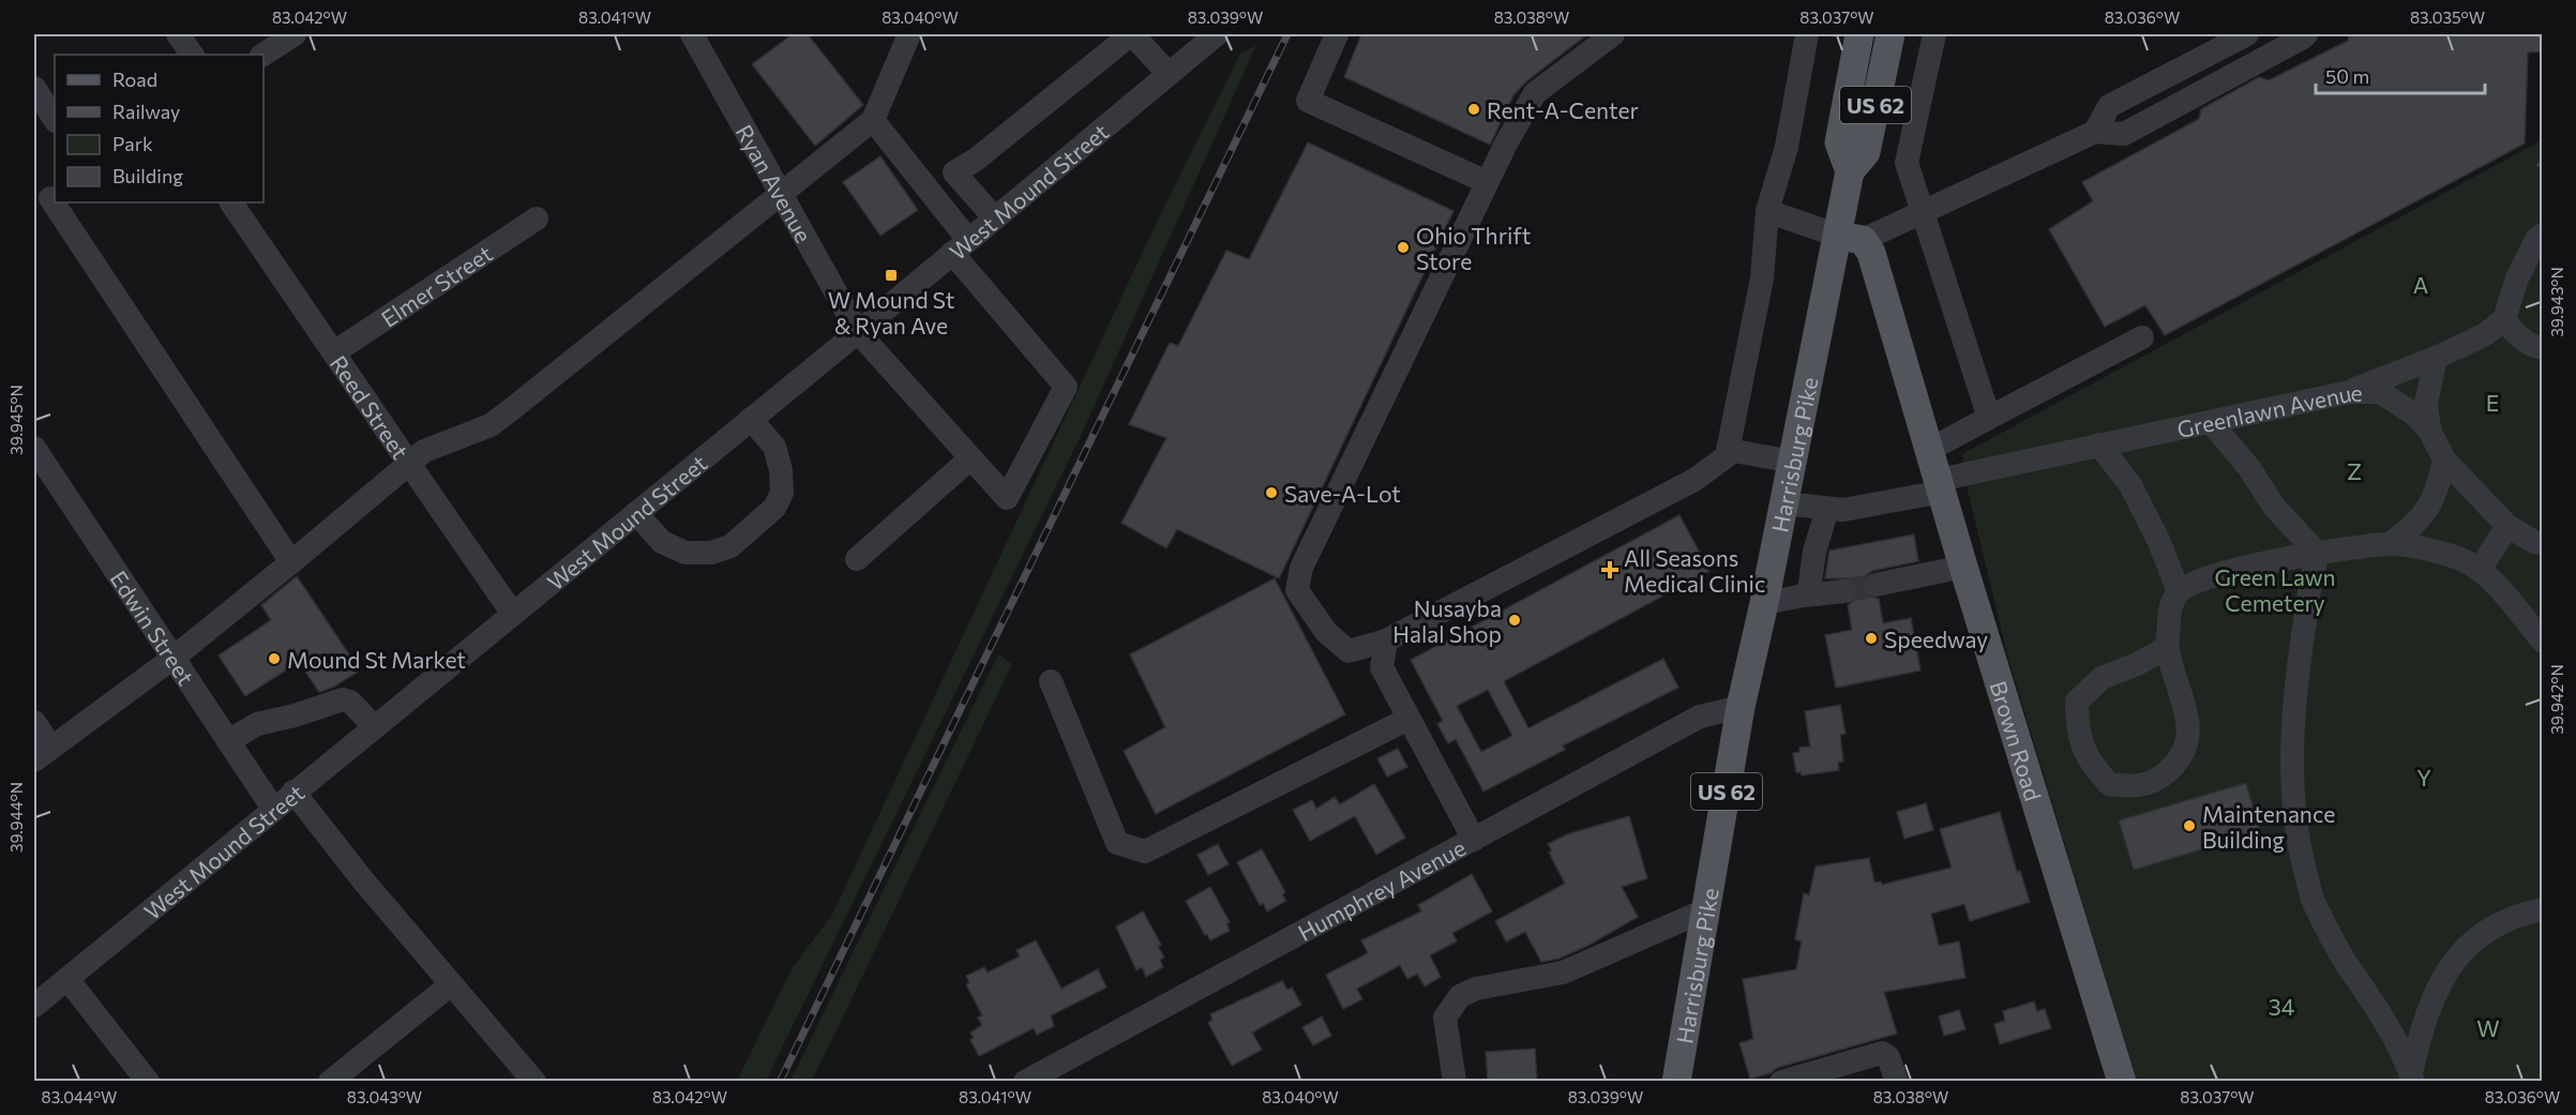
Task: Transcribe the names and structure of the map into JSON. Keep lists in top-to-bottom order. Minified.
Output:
{"streets":{"main road":["US 62","Harrisburg Pike","Brown Road"],"street":["Ryan Avenue","West Mound Street","Elmer Street","Reed Street","Greenlawn Avenue","Edwin Street","Humphrey Avenue"]},"crossings":[["Ryan Avenue","West Mound Street"],["West Mound Street","Reed Street"],["West Mound Street","Edwin Street"],["Elmer Street","Reed Street"],["Greenlawn Avenue","Harrisburg Pike"],["Greenlawn Avenue","Brown Road"],["Harrisburg Pike","Brown Road"],["Harrisburg Pike","Humphrey Avenue"]],"parks":["A","E","Z","Green Lawn Cemetery","Y","34","W"],"places":{"other":["Rent-A-Center","Ohio Thrift Store","Save-A-Lot","Nusayba Halal Shop","Speedway","Mound St Market","Maintenance Building"],"transit":["W Mound St & Ryan Ave"],"health":["All Seasons Medical Clinic"]},"legend":["Road","Railway","Park","Building"],"scale_bar":"50 m","coordinates":["83.042°W","83.041°W","83.040°W","83.039°W","83.038°W","83.037°W","83.036°W","83.035°W","39.943°N","39.945°N","39.942°N","39.944°N","83.044°W","83.043°W"]}
